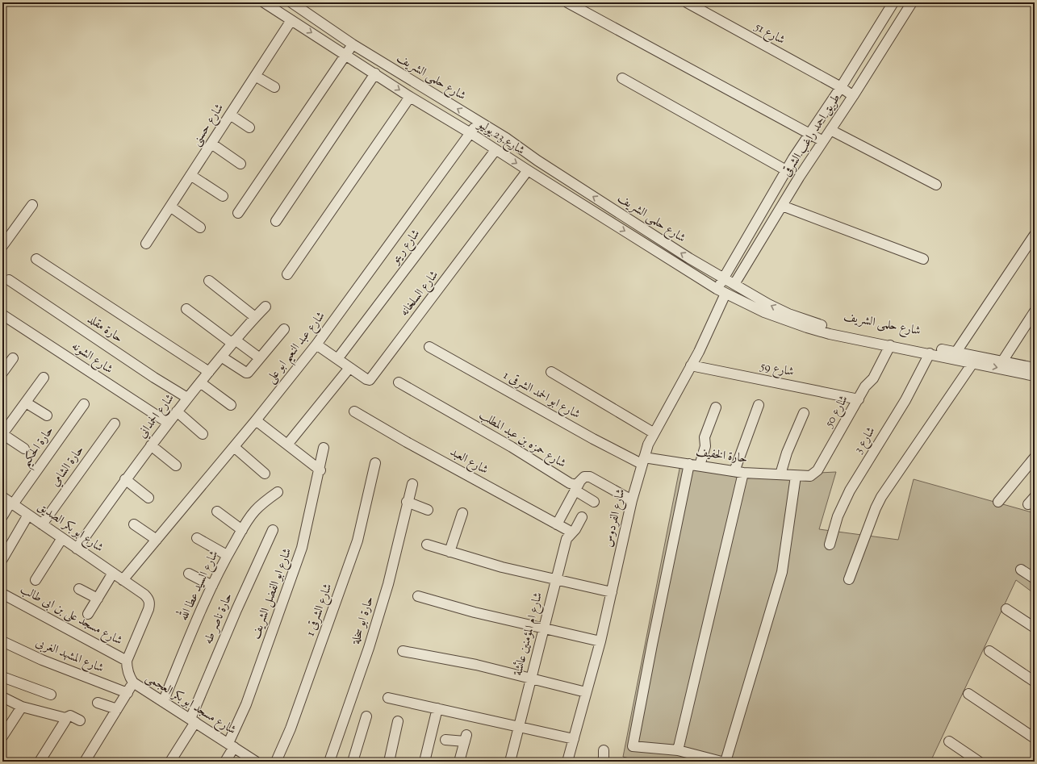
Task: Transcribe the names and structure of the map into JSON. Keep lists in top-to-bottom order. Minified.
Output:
{"streets":{"street":["شارع 51","شارع حلمى الشريف","شارع حسنى","طريق احمد راغب الشرقى","شارع 23 يوليو","شارع ريتو","شارع السلخانه","حارة مقلد","شارع عبد النعيم ابو على","شارع الشونه","شارع 59","شارع ابو الحمد الشرقى 1","شارع 50","شارع الحمداني","شارع حمزه بن عبد المطلب","شارع 3","حارة الحكيم","حارة الخفيف","شارع العبد","حارة الشامي","شارع الفردوس","شارع ابو بكر الصديق","شارع السيد عطا الله","شارع ابو الفضل الشريف","شارع الشرقى 1","شارع مسجد على بن ابى طالب","حارة ناصر طه","حارة ابو سخلة","شارع ام المؤمنين عائشة","شارع المشهد الغربى","شارع مسجد ابو بكر العجمى"]},"crossings":[["شارع 51","طريق احمد راغب الشرقى"],["شارع حلمى الشريف","طريق احمد راغب الشرقى"],["شارع حلمى الشريف","شارع 23 يوليو"],["شارع حلمى الشريف","شارع عبد النعيم ابو على"],["شارع حلمى الشريف","شارع 50"],["شارع حلمى الشريف","شارع 3"],["شارع حلمى الشريف","شارع الفردوس"],["شارع حسنى","شارع 23 يوليو"],["شارع 23 يوليو","شارع ريتو"],["شارع 23 يوليو","شارع السلخانه"],["شارع 23 يوليو","شارع عبد النعيم ابو على"],["شارع 23 يوليو","شارع الفردوس"],["شارع ريتو","شارع السلخانه"],["شارع السلخانه","شارع عبد النعيم ابو على"],["حارة مقلد","شارع الحمداني"],["شارع عبد النعيم ابو على","شارع ابو بكر الصديق"],["شارع الشونه","شارع الحمداني"],["شارع 59","شارع 50"],["شارع 59","شارع الفردوس"],["شارع ابو الحمد الشرقى 1","حارة الخفيف"],["شارع ابو الحمد الشرقى 1","شارع الفردوس"],["شارع 50","حارة الخفيف"],["شارع الحمداني","شارع ابو بكر الصديق"],["شارع حمزه بن عبد المطلب","شارع الفردوس"],["حارة الحكيم","شارع ابو بكر الصديق"],["حارة الخفيف","شارع الفردوس"],["شارع العبد","شارع ام المؤمنين عائشة"],["حارة الشامي","شارع ابو بكر الصديق"],["شارع السيد عطا الله","شارع مسجد ابو بكر العجمى"],["شارع ابو الفضل الشريف","شارع مسجد ابو بكر العجمى"],["شارع مسجد على بن ابى طالب","شارع مسجد ابو بكر العجمى"],["حارة ناصر طه","شارع مسجد ابو بكر العجمى"]],"one_way":["شارع 23 يوليو"]}
